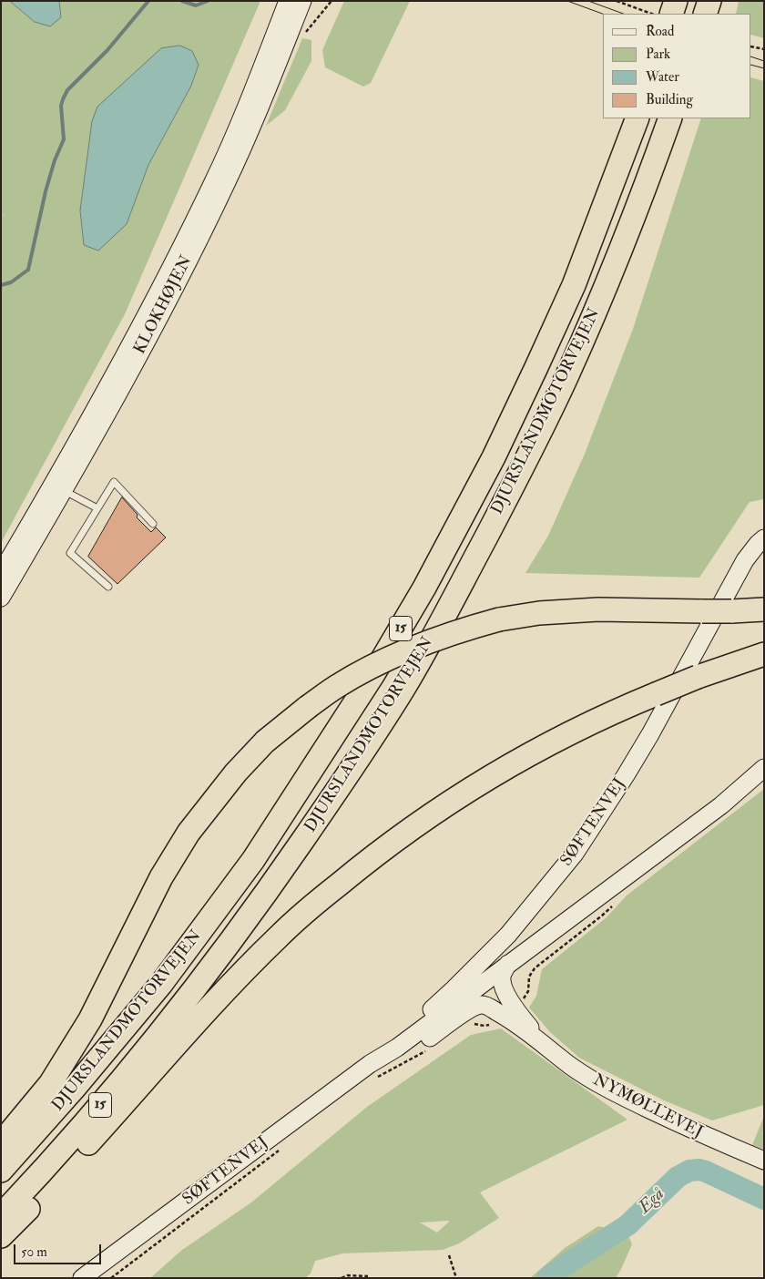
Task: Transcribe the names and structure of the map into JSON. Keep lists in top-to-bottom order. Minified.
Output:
{"streets":{"highway":["DJURSLANDMOTORVEJEN","15"],"main road":["KLOKHØJEN","SØFTENVEJ","NYMØLLEVEJ"]},"water":["Egå"],"legend":["Road","Park","Water","Building"],"scale_bar":"50 m"}
